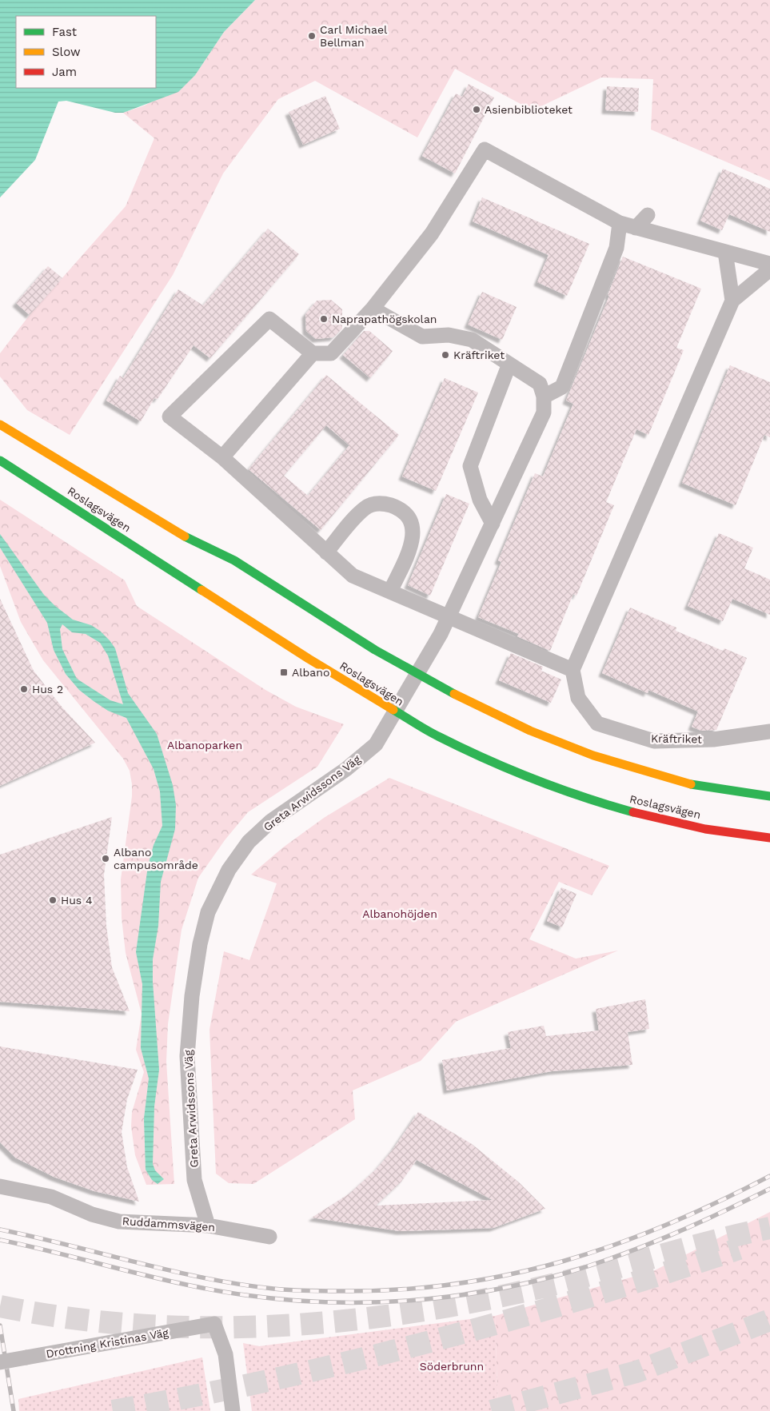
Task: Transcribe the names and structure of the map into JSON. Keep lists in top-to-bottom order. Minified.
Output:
{"streets":{"main road":["Roslagsvägen"],"street":["Kräftriket","Greta Arwidssons Väg","Ruddammsvägen","Drottning Kristinas Väg"]},"crossings":[["Roslagsvägen","Greta Arwidssons Väg"],["Greta Arwidssons Väg","Ruddammsvägen"]],"parks":["Albanoparken","Albanohöjden","Söderbrunn"],"places":{"other":["Carl Michael Bellman","Asienbiblioteket","Naprapathögskolan","Kräftriket","Hus 2","Albano campusområde","Hus 4"],"transit":["Albano"]},"legend":["Fast","Slow","Jam"]}
